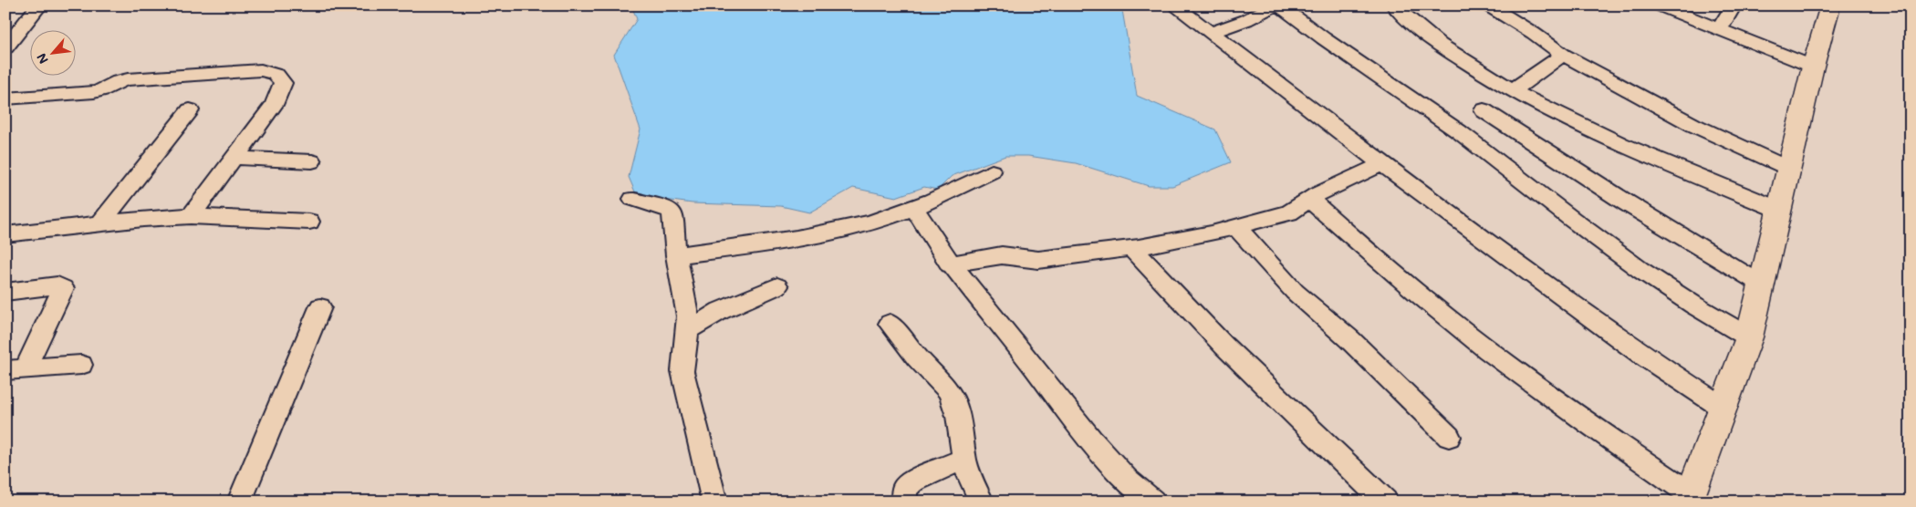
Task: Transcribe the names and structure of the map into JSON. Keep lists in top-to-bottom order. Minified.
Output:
{"north":"bottom left"}
